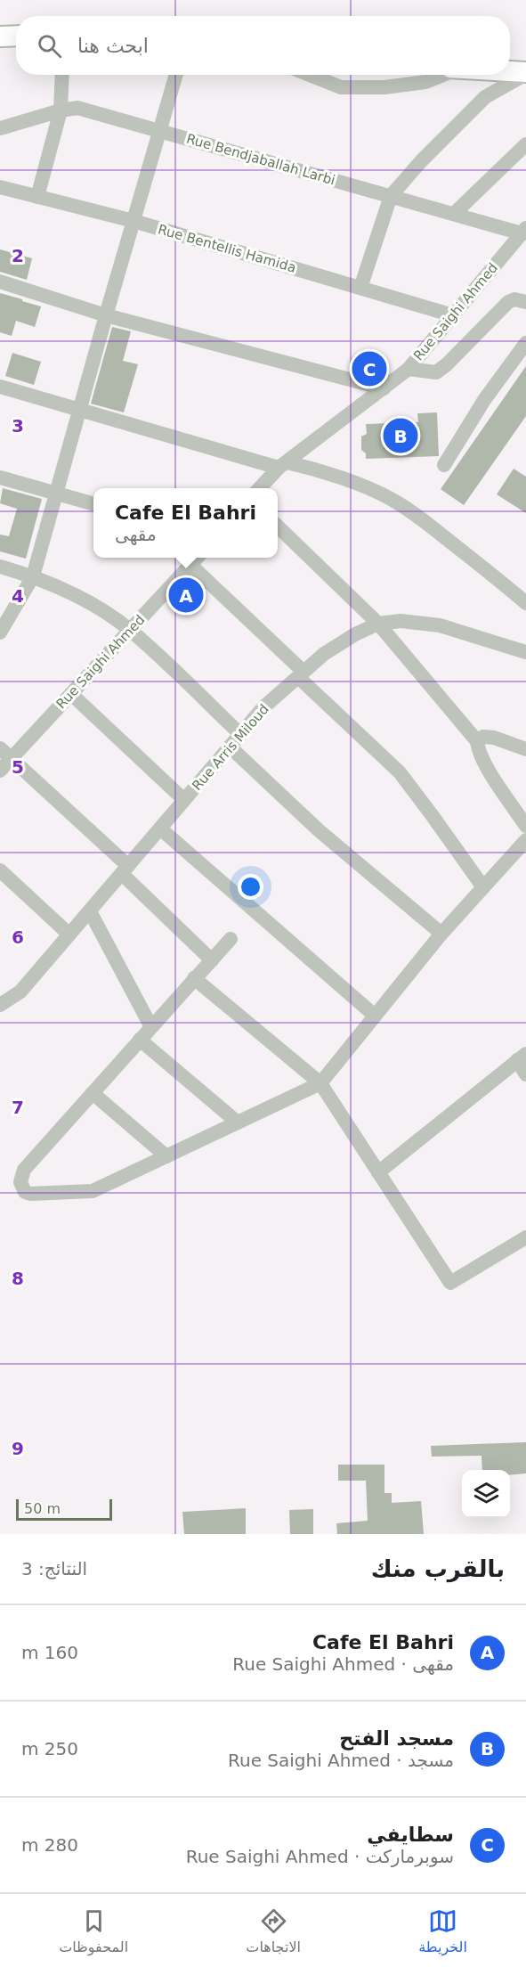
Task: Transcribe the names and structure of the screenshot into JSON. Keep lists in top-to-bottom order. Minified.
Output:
{"streets":{"street":["Rue Bendjaballah Larbi","Rue Bentellis Hamida","Rue Saighi Ahmed","Rue Arris Miloud"]},"crossings":[["Rue Bendjaballah Larbi","Rue Saighi Ahmed"],["Rue Bentellis Hamida","Rue Saighi Ahmed"]],"scale_bar":"50 m","page":{"search":"ابحث هنا","pins":["C","B","A"],"popup":["Cafe El Bahri","مقهى"],"scale":"50 m","heading":["بالقرب منك","النتائج: 3"],"list":[{"mark":"A","name":"Cafe El Bahri","note":"مقهى · Rue Saighi Ahmed","value":"160 m"},{"mark":"B","name":"مسجد الفتح","note":"مسجد · Rue Saighi Ahmed","value":"250 m"},{"mark":"C","name":"سطايفي","note":"سوبرماركت · Rue Saighi Ahmed","value":"280 m"}],"nav":["الخريطة","الاتجاهات","المحفوظات"]},"grid":{"rows":["2","3","4","5","6","7","8","9"]}}
